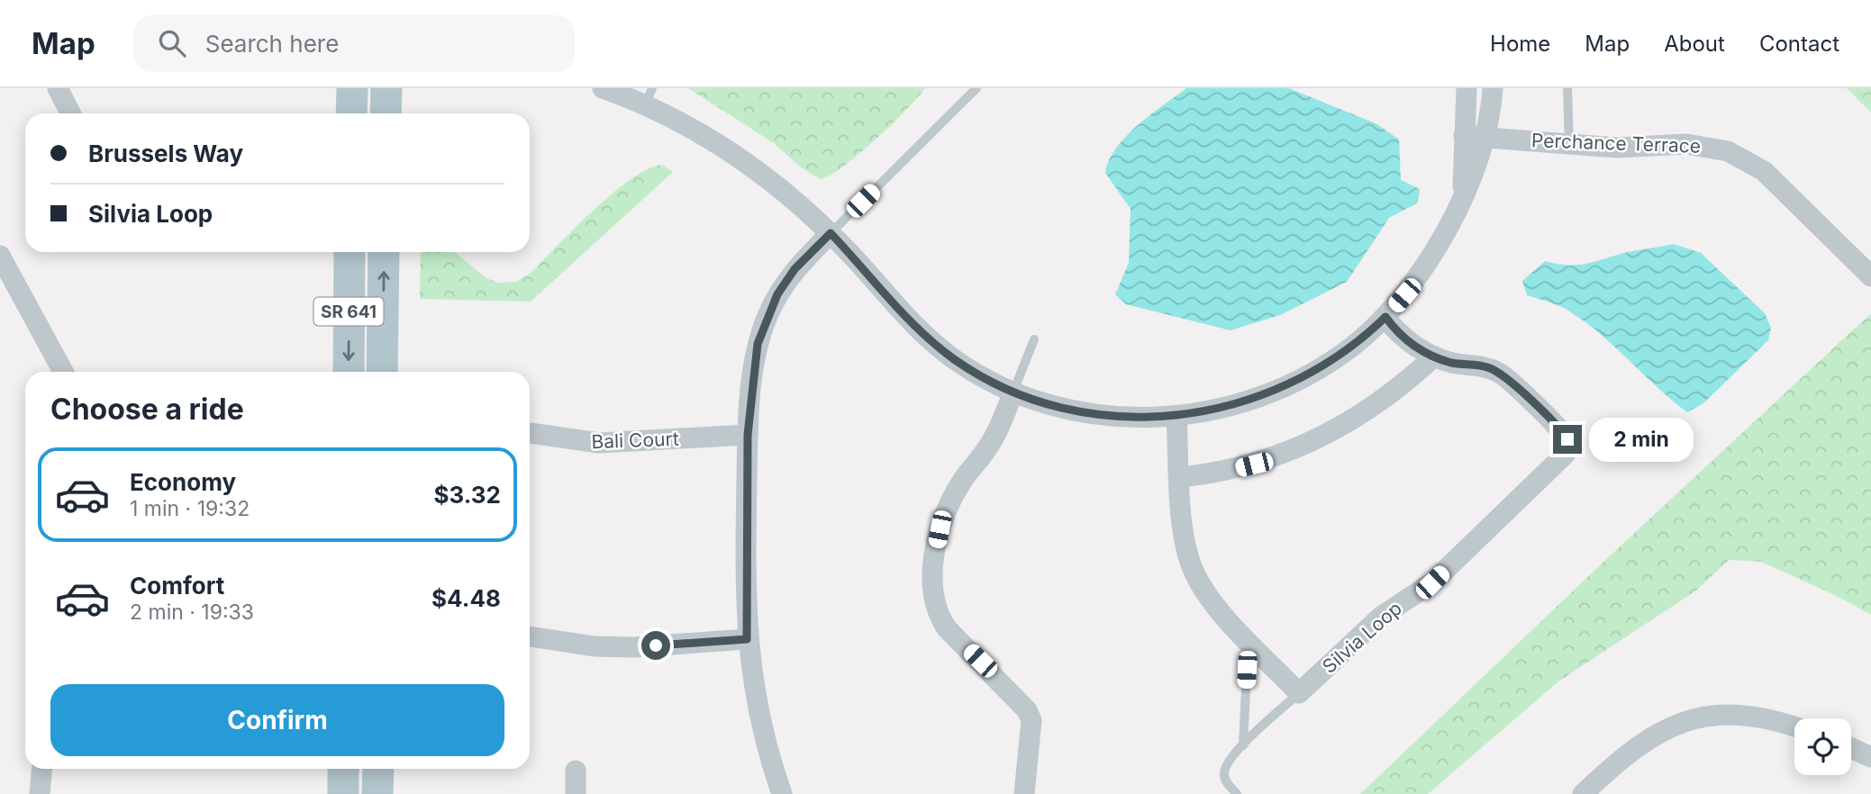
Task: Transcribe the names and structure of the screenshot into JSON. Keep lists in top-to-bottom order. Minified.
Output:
{"streets":{"main road":["SR 641"],"street":["Perchance Terrace","Bali Court","Silvia Loop"]},"page":{"header":"Map","search":"Search here","nav":["Home","Map","About","Contact"],"banner":["Brussels Way","Silvia Loop"],"heading":"Choose a ride","bubble":"2 min","list":[{"name":"Economy","note":"1 min · 19:32","value":"$3.32"},{"name":"Comfort","note":"2 min · 19:33","value":"$4.48"}],"buttons":"Confirm"}}
